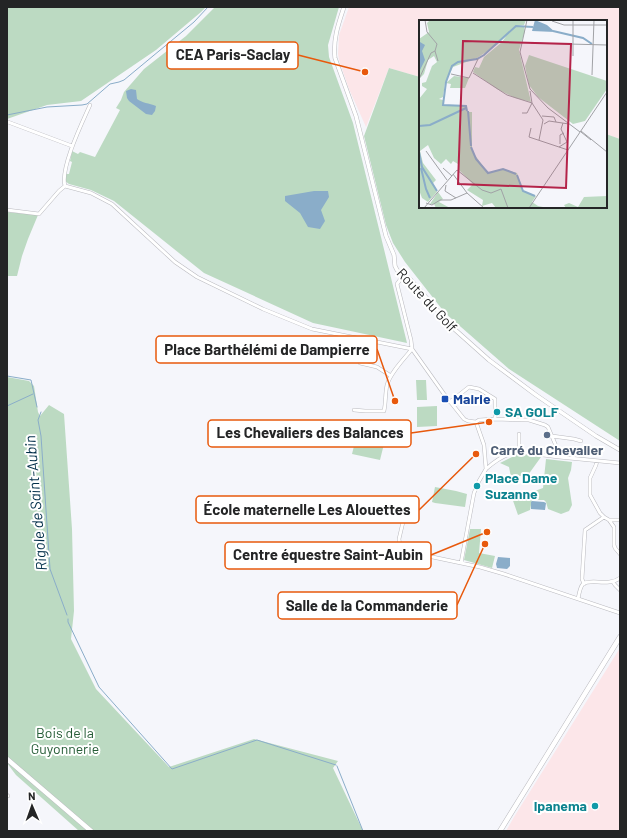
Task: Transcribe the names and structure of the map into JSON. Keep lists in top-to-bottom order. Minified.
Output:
{"streets":{"street":["Route du Golf"]},"water":["Rigole de Saint-Aubin"],"parks":["Bois de la Guyonnerie"],"places":{"other":["CEA Paris-Saclay","Place Barthélémi de Dampierre","SA GOLF","Les Chevaliers des Balances","Carré du Chevalier","École maternelle Les Alouettes","Place Dame Suzanne","Centre équestre Saint-Aubin","Salle de la Commanderie","Ipanema"],"transit":["Mairie"]},"north":"top"}
